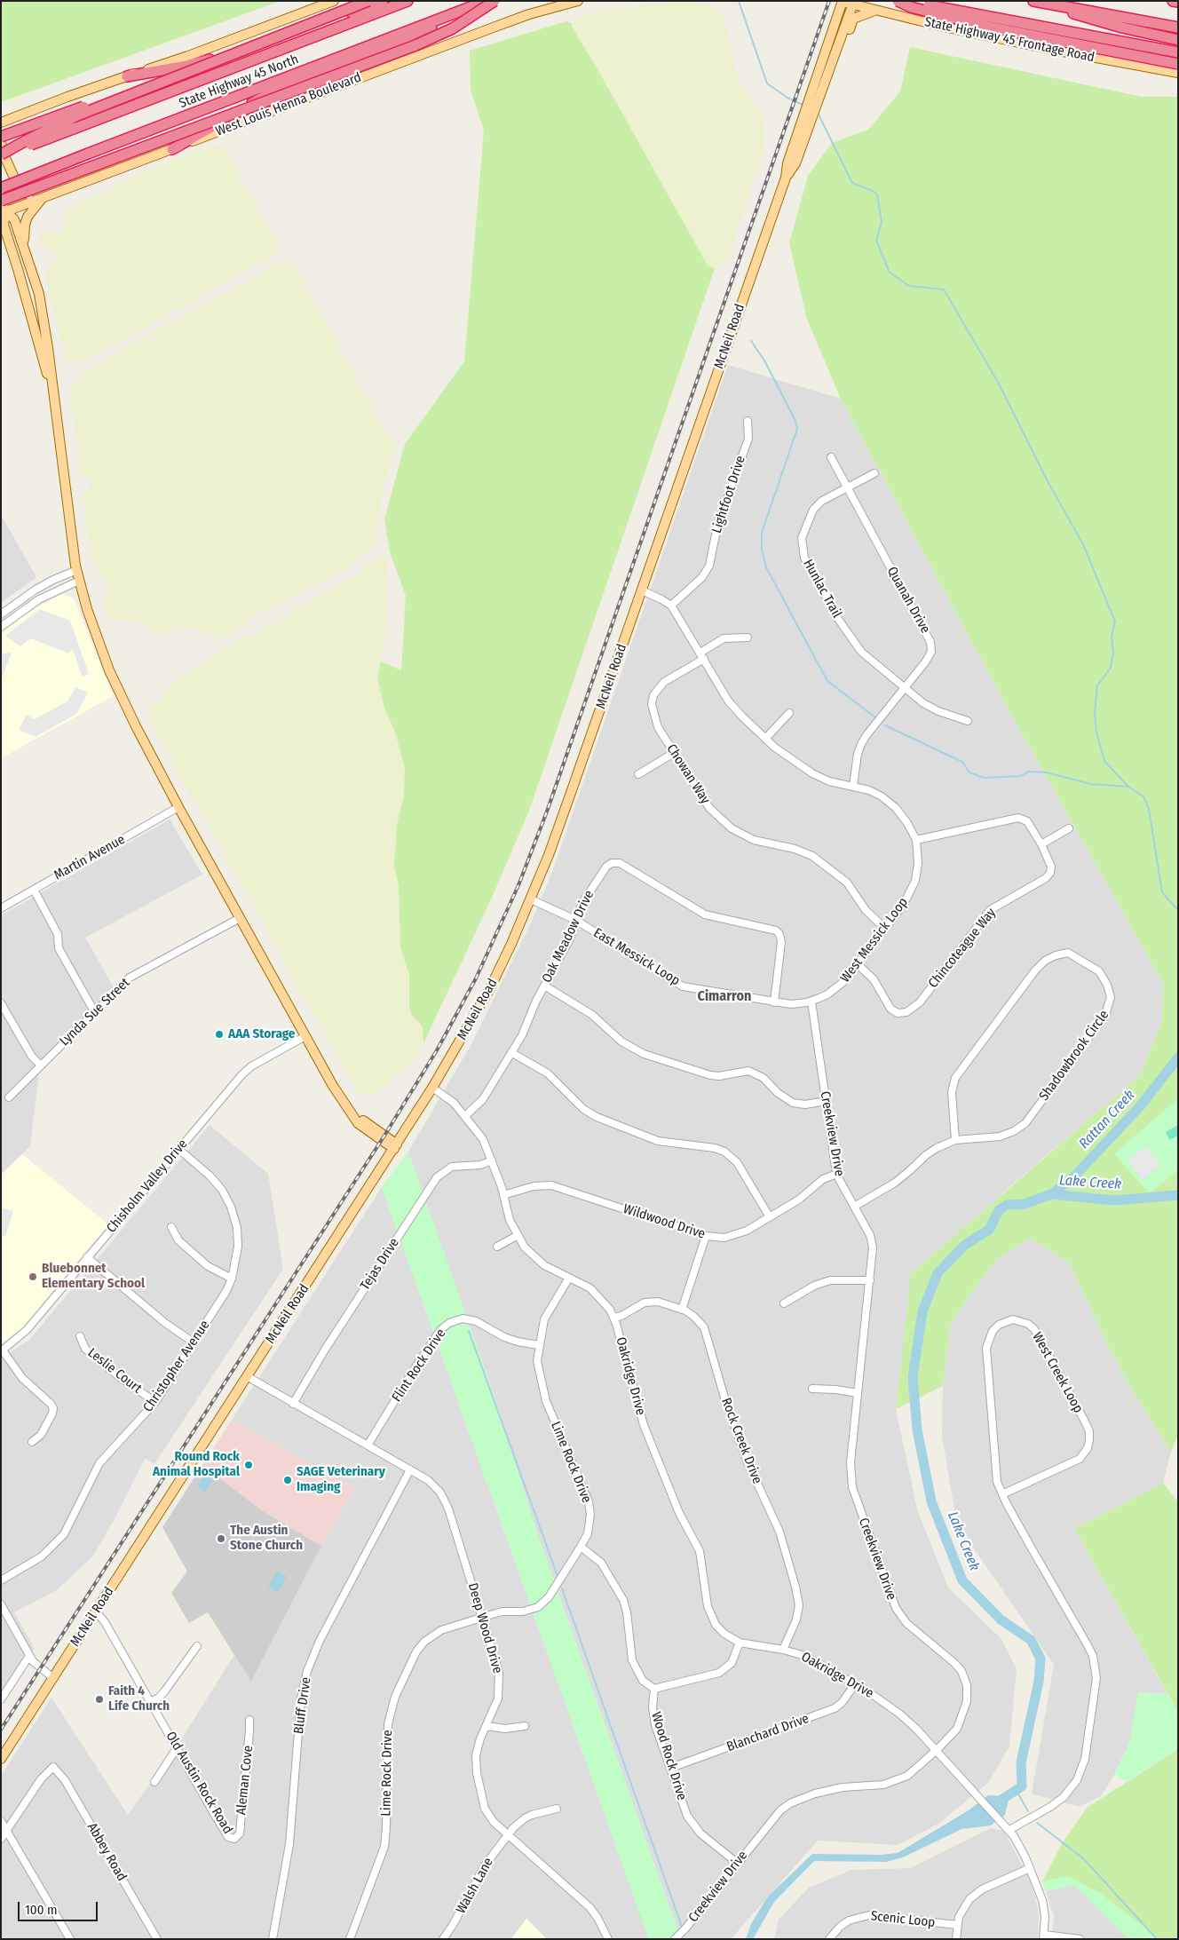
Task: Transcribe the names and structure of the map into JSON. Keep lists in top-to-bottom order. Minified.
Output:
{"streets":{"highway":["State Highway 45 North"],"main road":["State Highway 45 Frontage Road","West Louis Henna Boulevard","McNeil Road"],"street":["Lightfoot Drive","Hunlac Trail","Quanah Drive","Chowan Way","Martin Avenue","Oak Meadow Drive","West Messick Loop","Chincoteague Way","East Messick Loop","Lynda Sue Street","Shadowbrook Circle","Creekview Drive","Chisholm Valley Drive","Wildwood Drive","Tejas Drive","Flint Rock Drive","Christopher Avenue","Leslie Court","West Creek Loop","Oakridge Drive","Rock Creek Drive","Lime Rock Drive","Deep Wood Drive","Bluff Drive","Blanchard Drive","Wood Rock Drive","Aleman Cove","Old Austin Rock Road","Abbey Road","Walsh Lane","Scenic Loop"]},"crossings":[["State Highway 45 Frontage Road","McNeil Road"],["McNeil Road","West Messick Loop"],["McNeil Road","East Messick Loop"],["McNeil Road","Oakridge Drive"],["McNeil Road","Deep Wood Drive"],["McNeil Road","Old Austin Rock Road"],["Lightfoot Drive","West Messick Loop"],["Hunlac Trail","Quanah Drive"],["Quanah Drive","West Messick Loop"],["Chowan Way","West Messick Loop"],["Oak Meadow Drive","West Messick Loop"],["Oak Meadow Drive","East Messick Loop"],["Oak Meadow Drive","Oakridge Drive"],["West Messick Loop","Chincoteague Way"],["West Messick Loop","East Messick Loop"],["West Messick Loop","Creekview Drive"],["Shadowbrook Circle","Creekview Drive"],["Creekview Drive","Wildwood Drive"],["Creekview Drive","Oakridge Drive"],["Creekview Drive","Wood Rock Drive"],["Chisholm Valley Drive","Christopher Avenue"],["Wildwood Drive","Oakridge Drive"],["Tejas Drive","Oakridge Drive"],["Tejas Drive","Deep Wood Drive"],["Flint Rock Drive","Lime Rock Drive"],["Flint Rock Drive","Deep Wood Drive"],["Christopher Avenue","Leslie Court"],["West Creek Loop","Oakridge Drive"],["Oakridge Drive","Rock Creek Drive"],["Oakridge Drive","Lime Rock Drive"],["Oakridge Drive","Blanchard Drive"],["Lime Rock Drive","Deep Wood Drive"],["Deep Wood Drive","Bluff Drive"],["Deep Wood Drive","Walsh Lane"],["Blanchard Drive","Wood Rock Drive"],["Aleman Cove","Old Austin Rock Road"]],"districts":["Cimarron"],"water":["Rattan Creek","Lake Creek"],"places":["AAA Storage","Bluebonnet Elementary School","Round Rock Animal Hospital","SAGE Veterinary Imaging","The Austin Stone Church","Faith 4 Life Church"],"scale_bar":"100 m"}
